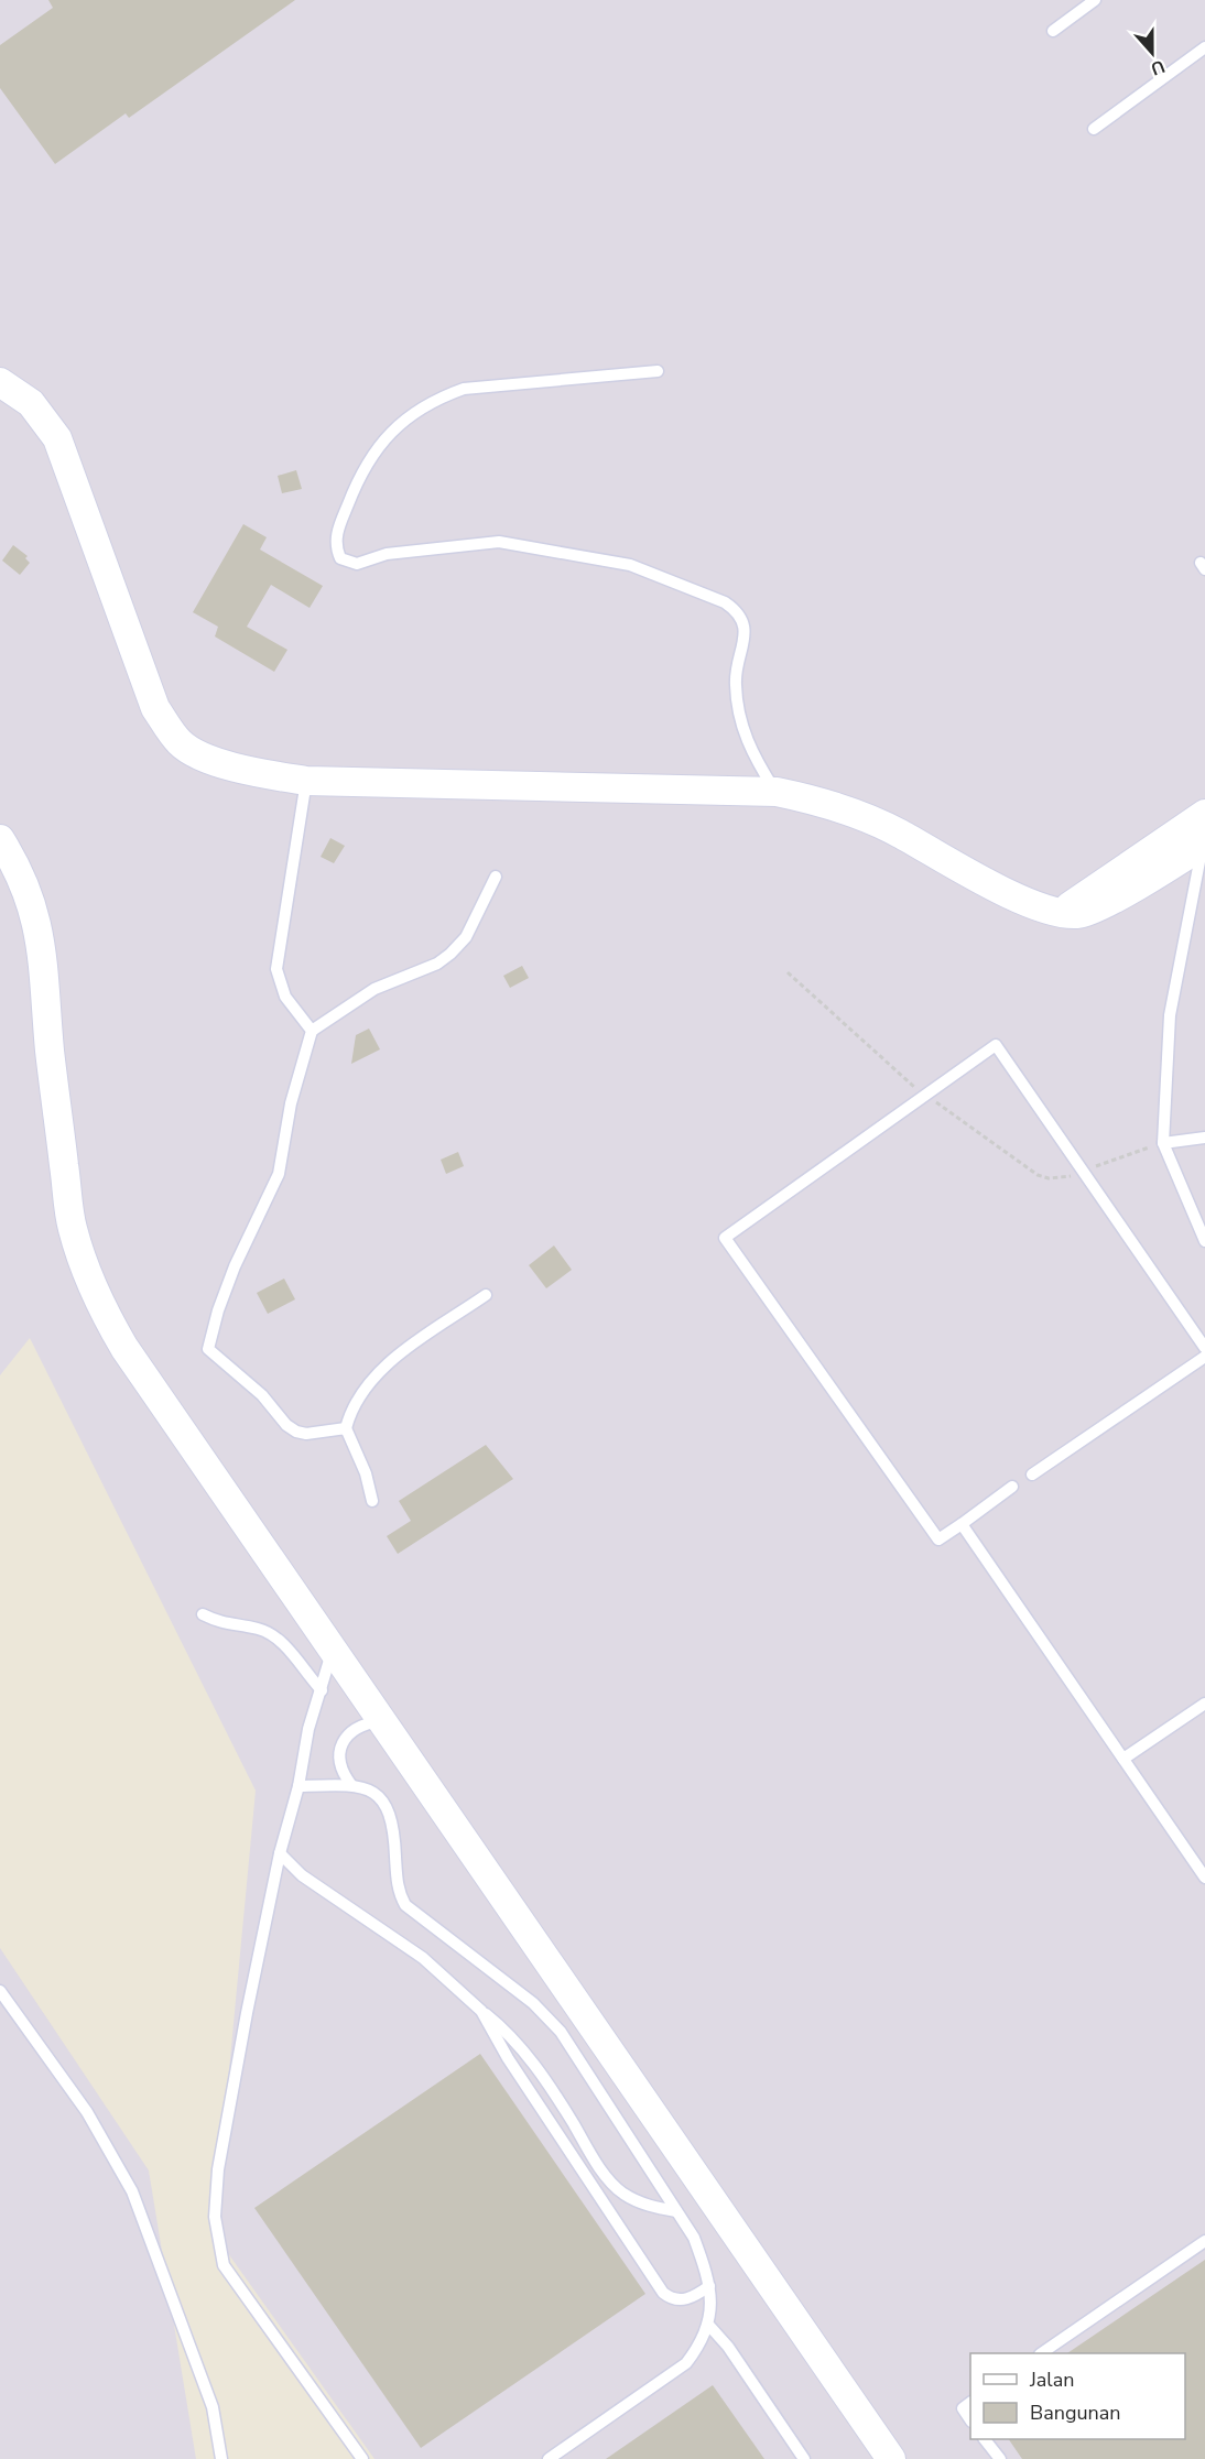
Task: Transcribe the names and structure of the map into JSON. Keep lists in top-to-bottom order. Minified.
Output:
{"legend":["Jalan","Bangunan"],"north":"bottom"}
